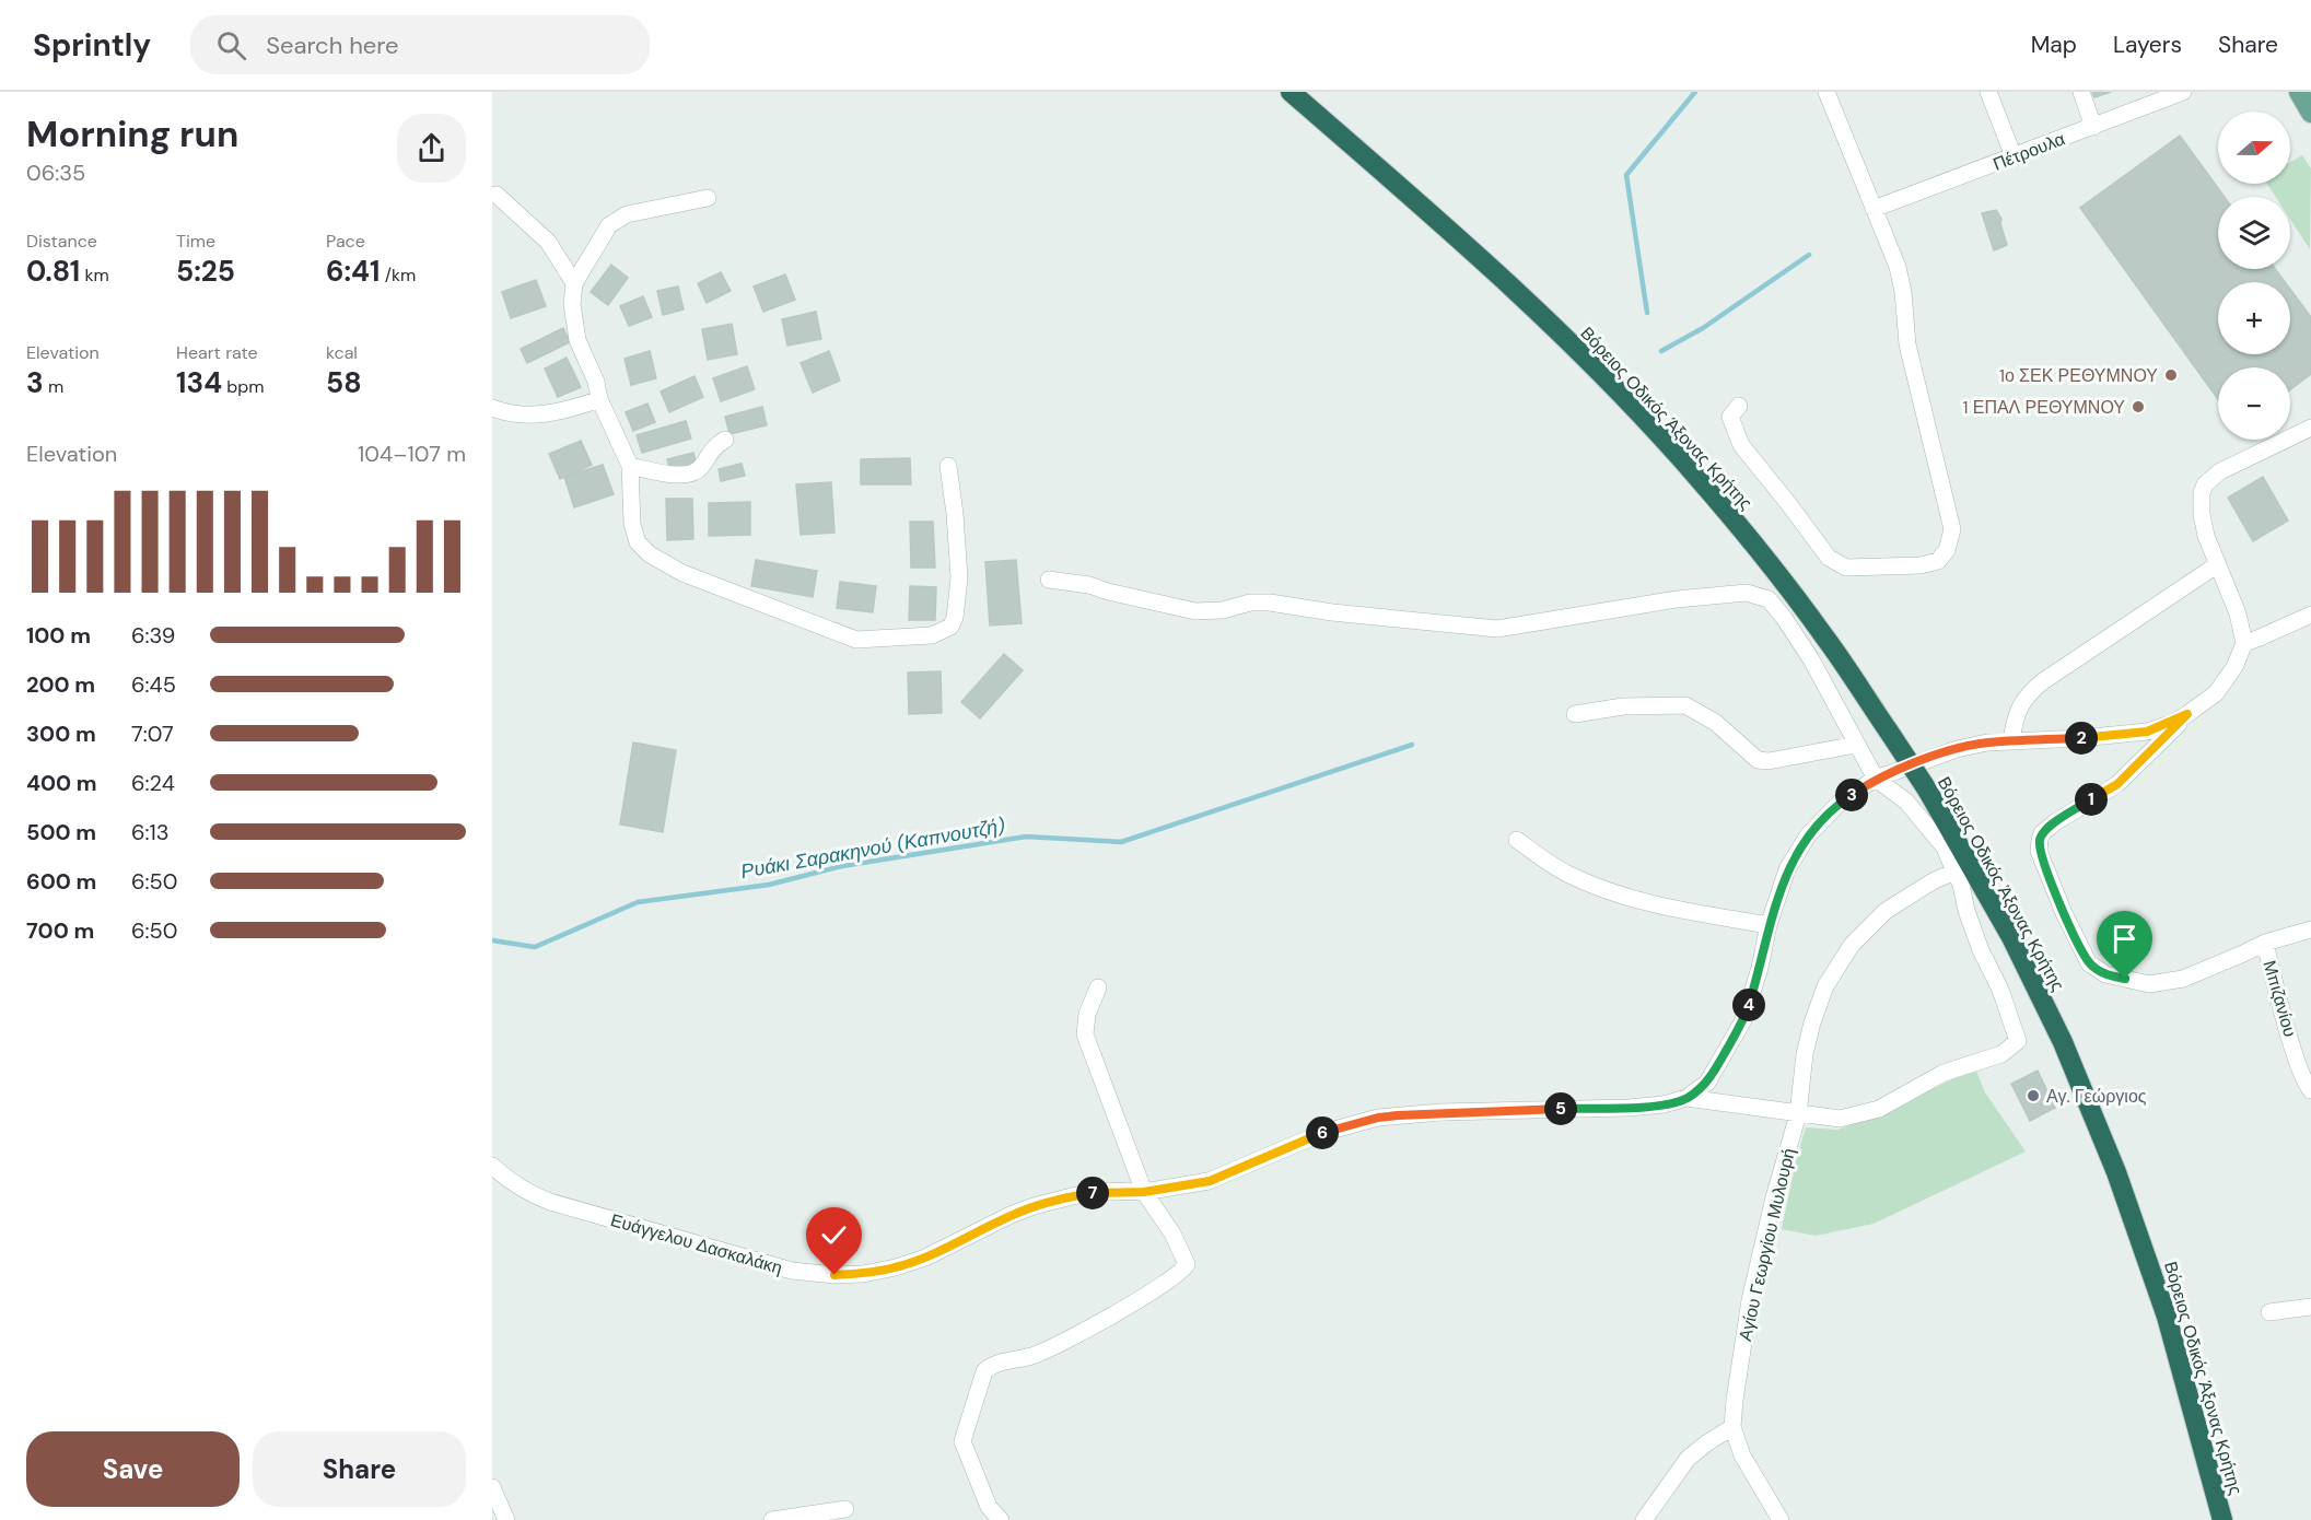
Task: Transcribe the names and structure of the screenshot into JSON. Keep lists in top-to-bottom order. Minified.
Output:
{"streets":{"highway":["Βόρειος Οδικός Άξονας Κρήτης"],"street":["Πέτρουλα","Μπιζανίου","Ευάγγελου Δασκαλάκη","Αγίου Γεωργίου Μυλουρή"]},"water":["Ρυάκι Σαρακηνού (Καπνουτζή)"],"places":["1ο ΣΕΚ ΡΕΘΥΜΝΟΥ","1 ΕΠΑΛ ΡΕΘΥΜΝΟΥ","Αγ. Γεώργιος"],"north":"right","page":{"header":"Sprintly","search":"Search here","nav":["Map","Layers","Share"],"heading":["Morning run","06:35"],"map_buttons":["+","−"],"stats":[["Distance","0.81 km"],["Time","5:25"],["Pace","6:41 /km"],["Elevation","3 m"],["Heart rate","134 bpm"],["kcal","58"]],"chart":["Elevation","104–107 m"],"list":[{"name":"100 m","note":"6:39"},{"name":"200 m","note":"6:45"},{"name":"300 m","note":"7:07"},{"name":"400 m","note":"6:24"},{"name":"500 m","note":"6:13"},{"name":"600 m","note":"6:50"},{"name":"700 m","note":"6:50"}],"pins":["2","3","1","4","5","6","7"],"buttons":["Save","Share"]}}
